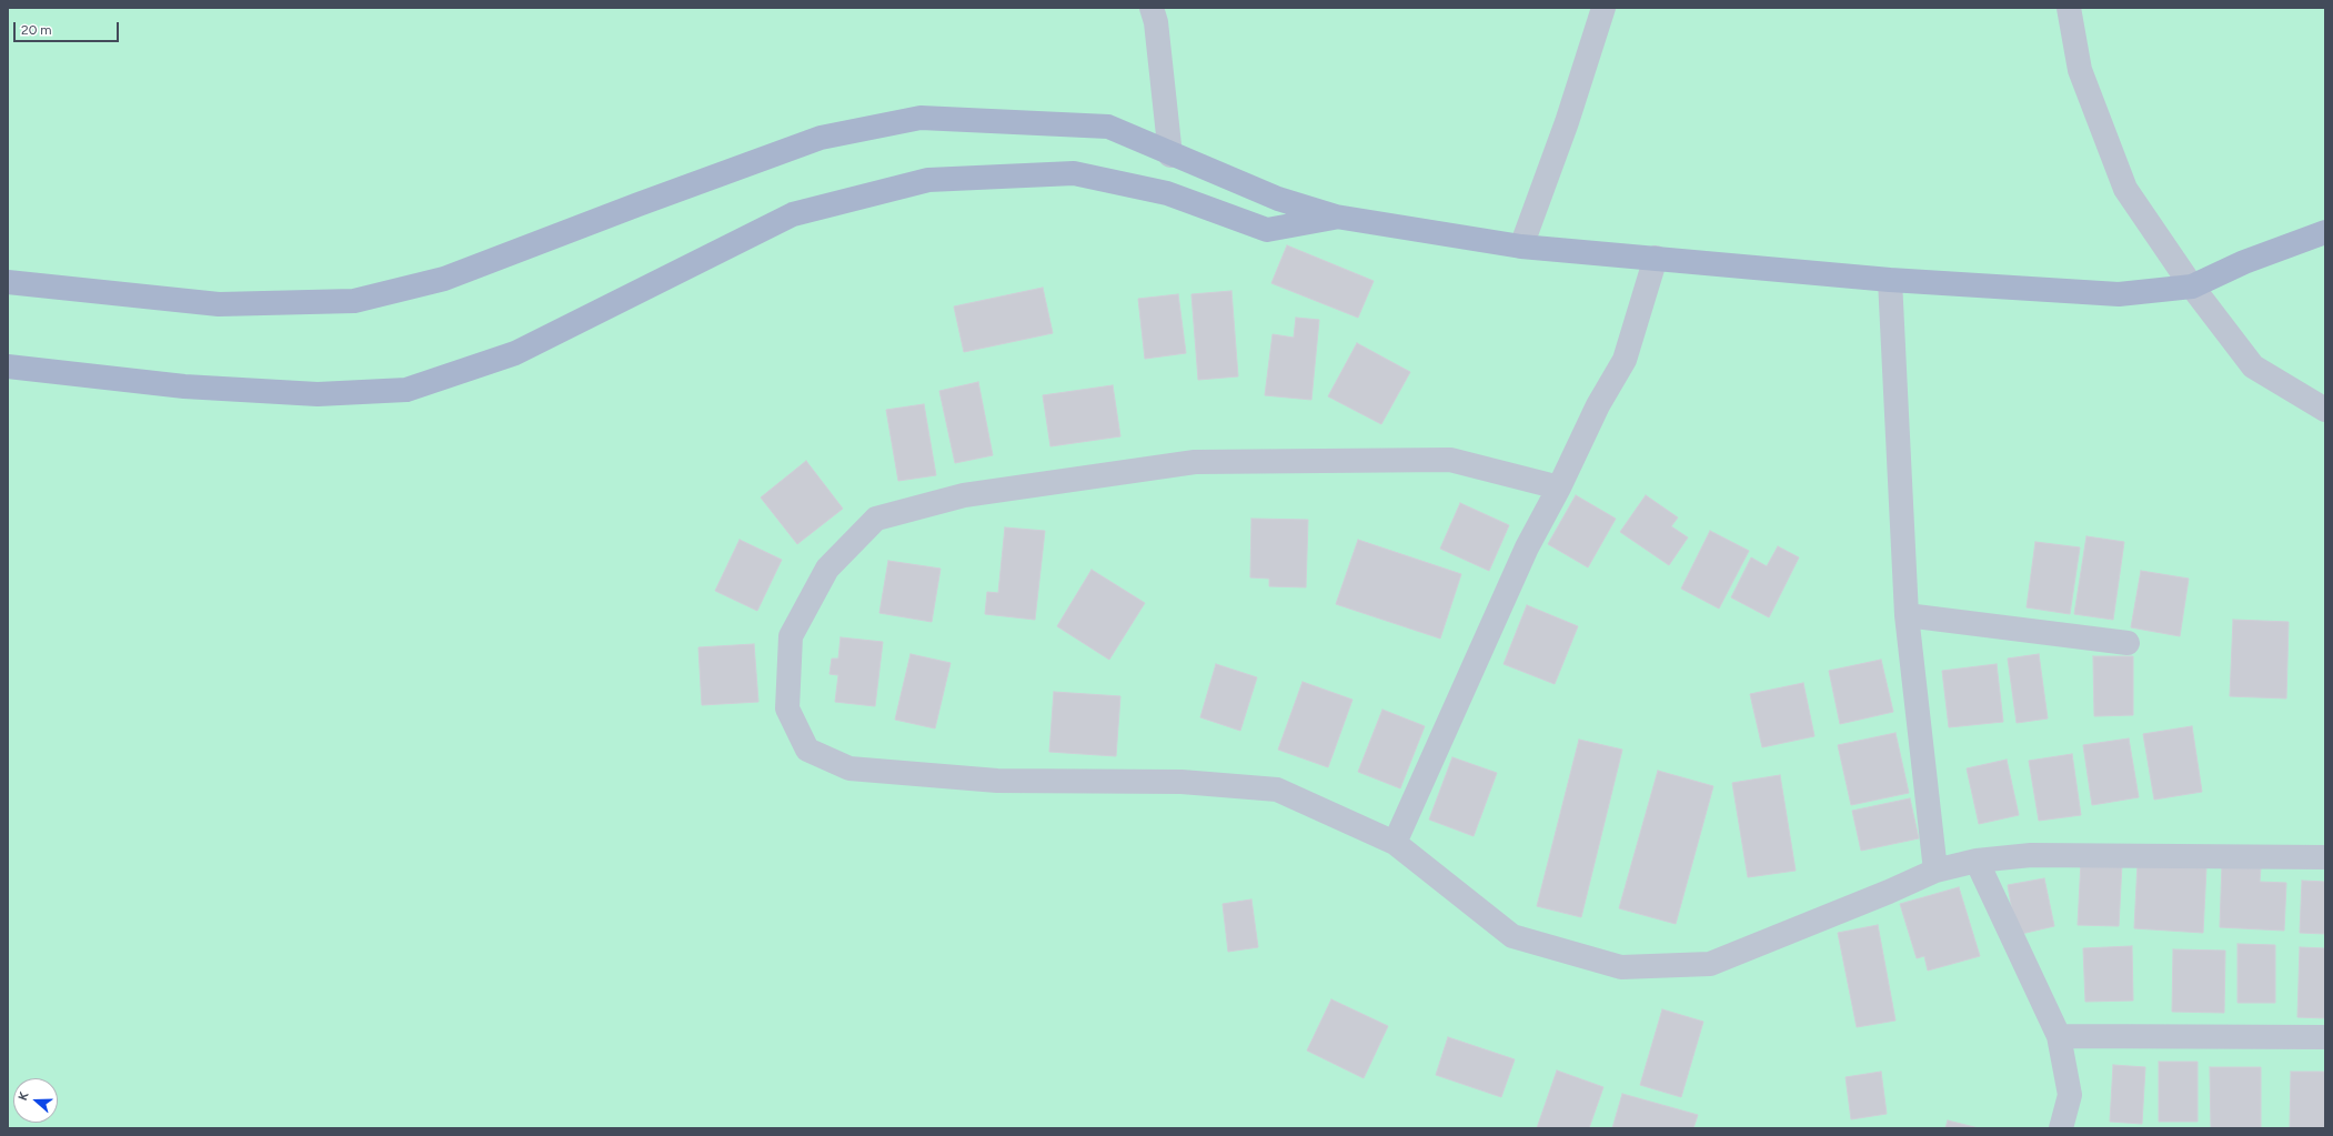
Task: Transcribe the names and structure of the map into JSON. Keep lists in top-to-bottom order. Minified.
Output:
{"scale_bar":"20 m","north":"left"}
